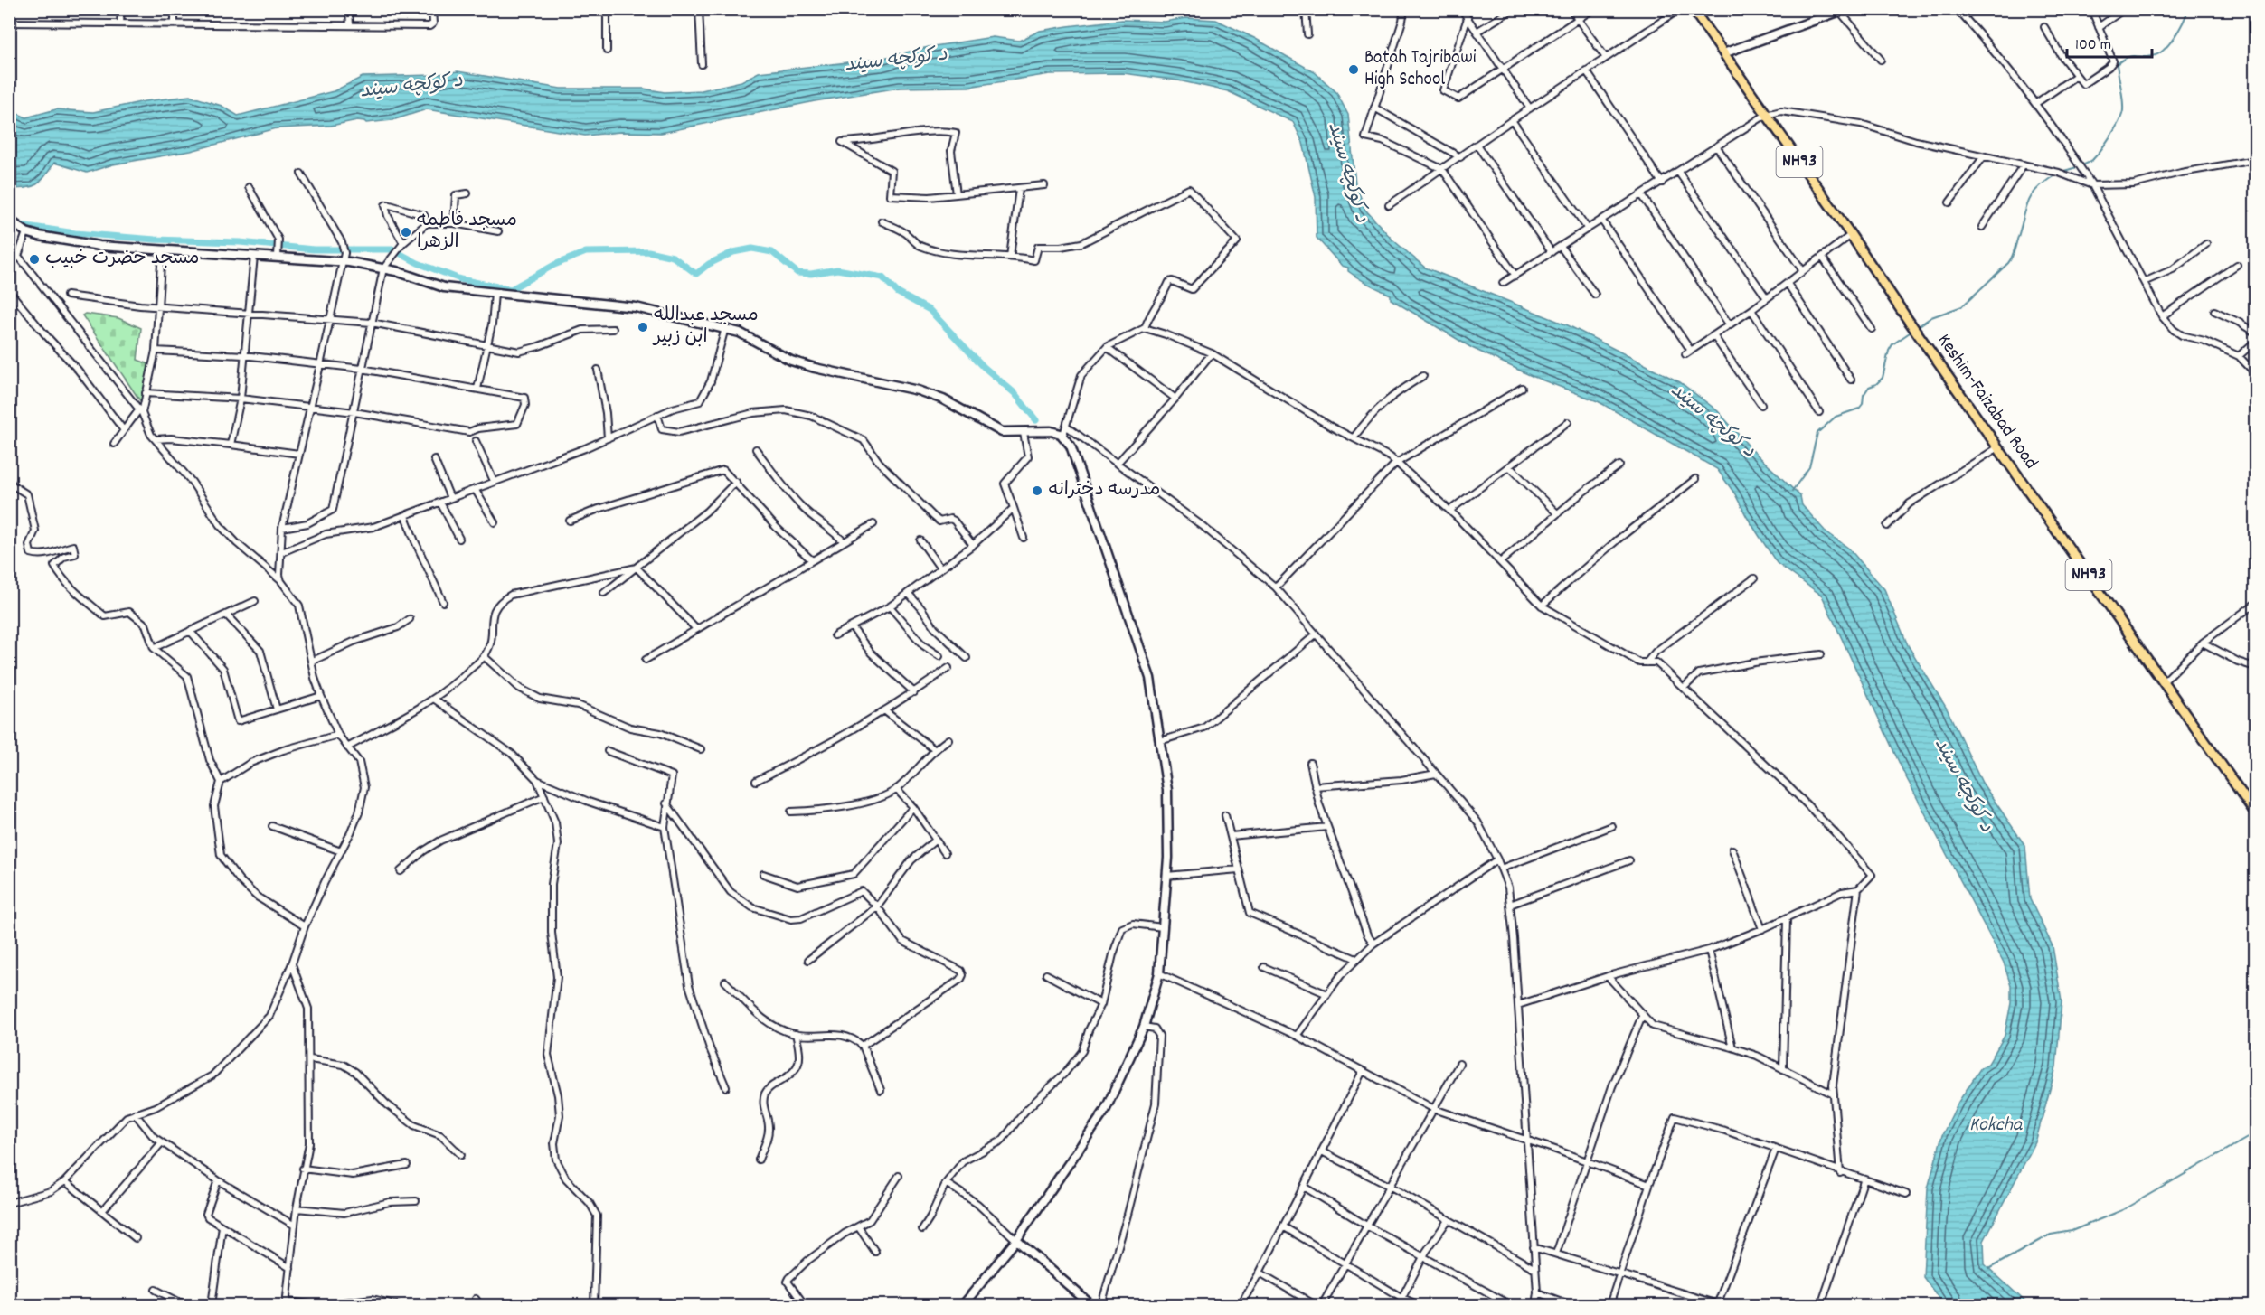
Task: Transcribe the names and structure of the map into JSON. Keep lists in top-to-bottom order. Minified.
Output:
{"streets":{"main road":["NH93","Keshim-Faizabad Road"]},"water":["د کوکچه سیند","Kokcha"],"places":["Batah Tajribawi High School","مسجد فاطمه الزهرا","مسجد حضرت خبیب","مسجد عبدالله ابن زبیر","مدرسه دخترانه"],"scale_bar":"100 m"}
